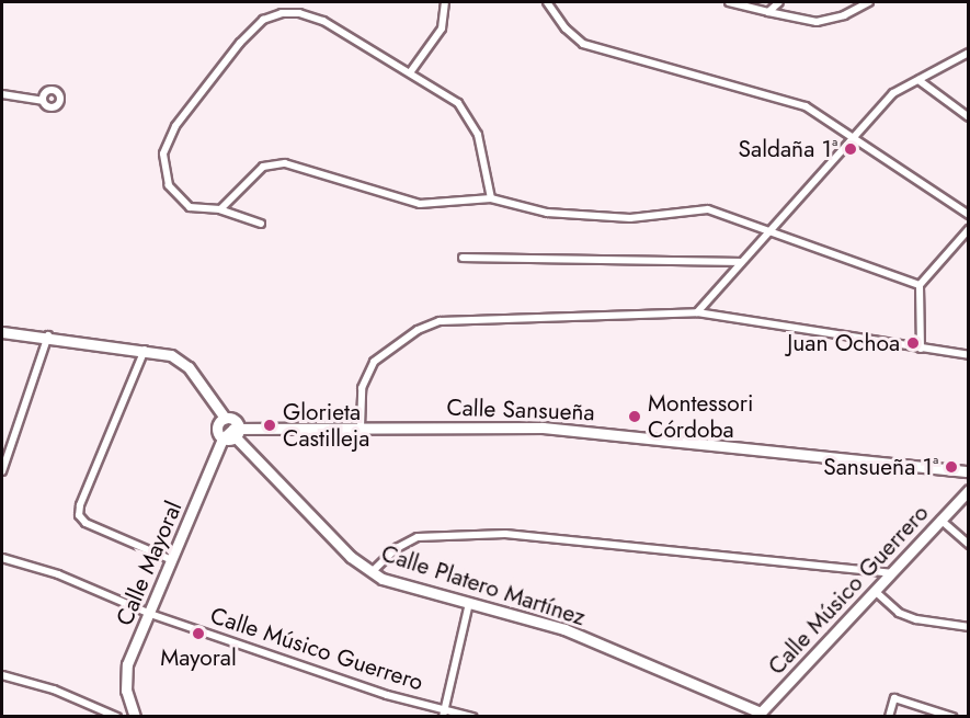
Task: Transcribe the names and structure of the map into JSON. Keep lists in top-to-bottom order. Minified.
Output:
{"streets":{"street":["Calle Sansueña","Calle Mayoral","Calle Platero Martínez","Calle Músico Guerrero"]},"crossings":[["Calle Sansueña","Calle Mayoral"],["Calle Sansueña","Calle Platero Martínez"],["Calle Mayoral","Calle Platero Martínez"],["Calle Mayoral","Calle Músico Guerrero"],["Calle Platero Martínez","Calle Músico Guerrero"]],"places":["Saldaña 1ª","Juan Ochoa","Montessori Córdoba","Glorieta Castilleja","Sansueña 1ª","Mayoral"]}
